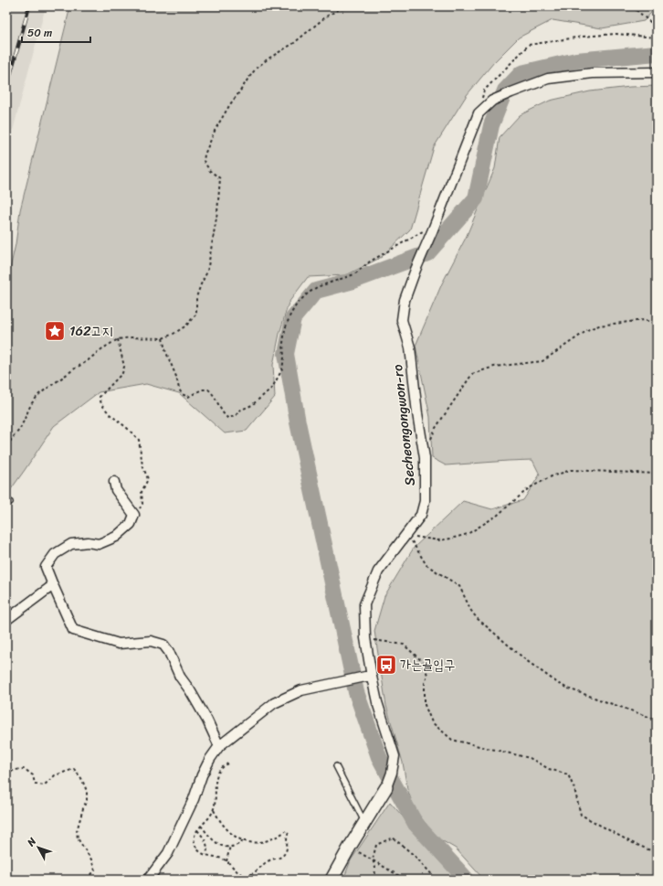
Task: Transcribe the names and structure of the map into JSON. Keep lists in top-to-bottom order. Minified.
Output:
{"streets":{"street":["Secheongongwon-ro"]},"places":{"place":["162고지"],"bus stop":["가는골입구"]},"scale_bar":"50 m","north":"top left"}
